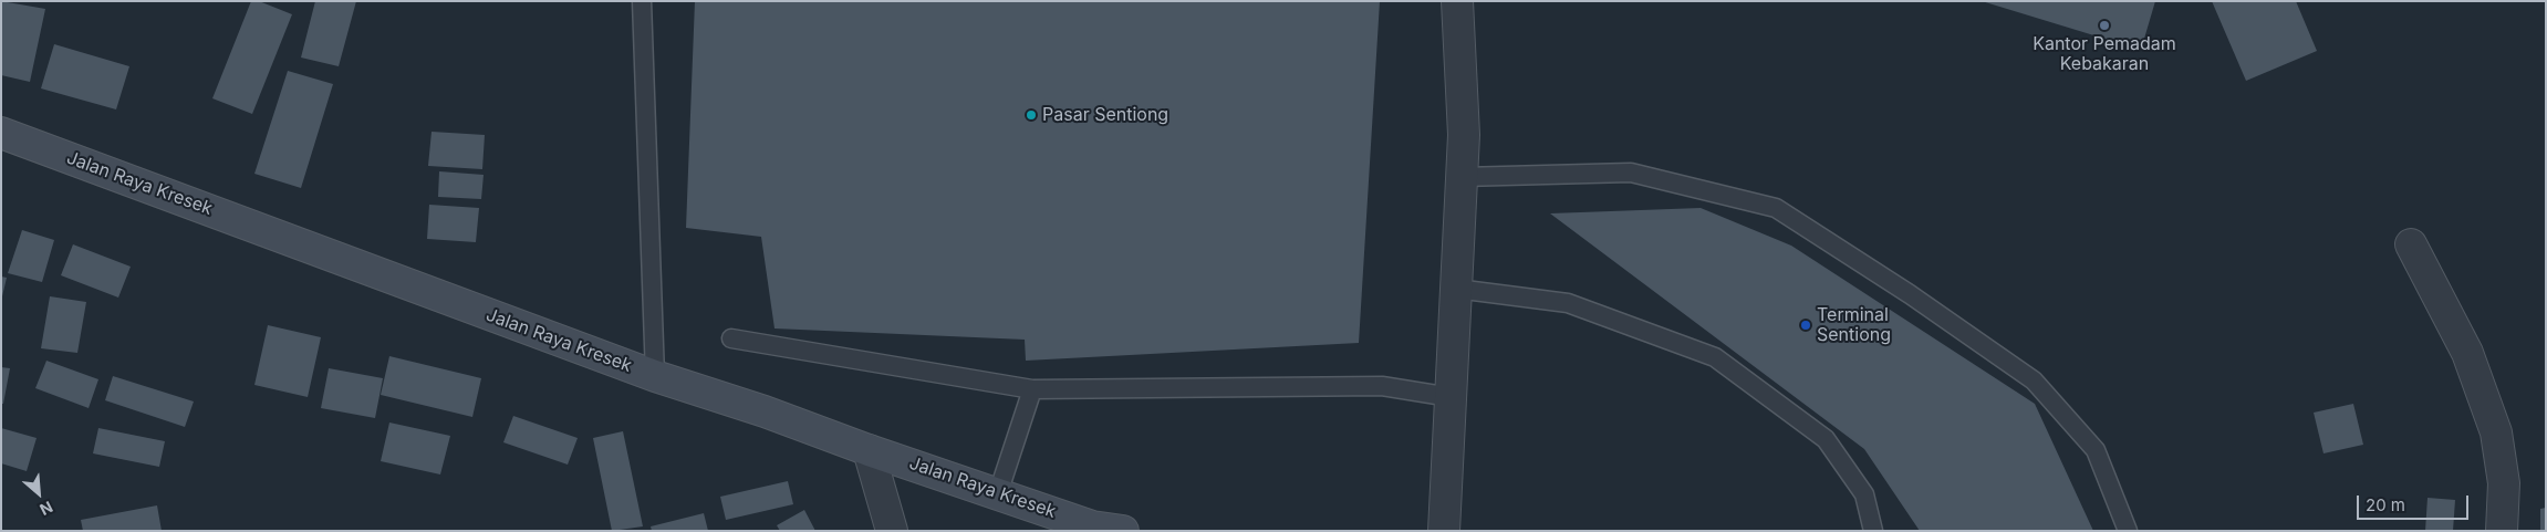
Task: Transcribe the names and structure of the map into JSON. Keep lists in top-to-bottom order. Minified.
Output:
{"streets":{"main road":["Jalan Raya Kresek"]},"places":["Kantor Pemadam Kebakaran","Pasar Sentiong","Terminal Sentiong"],"scale_bar":"20 m","north":"bottom right"}
